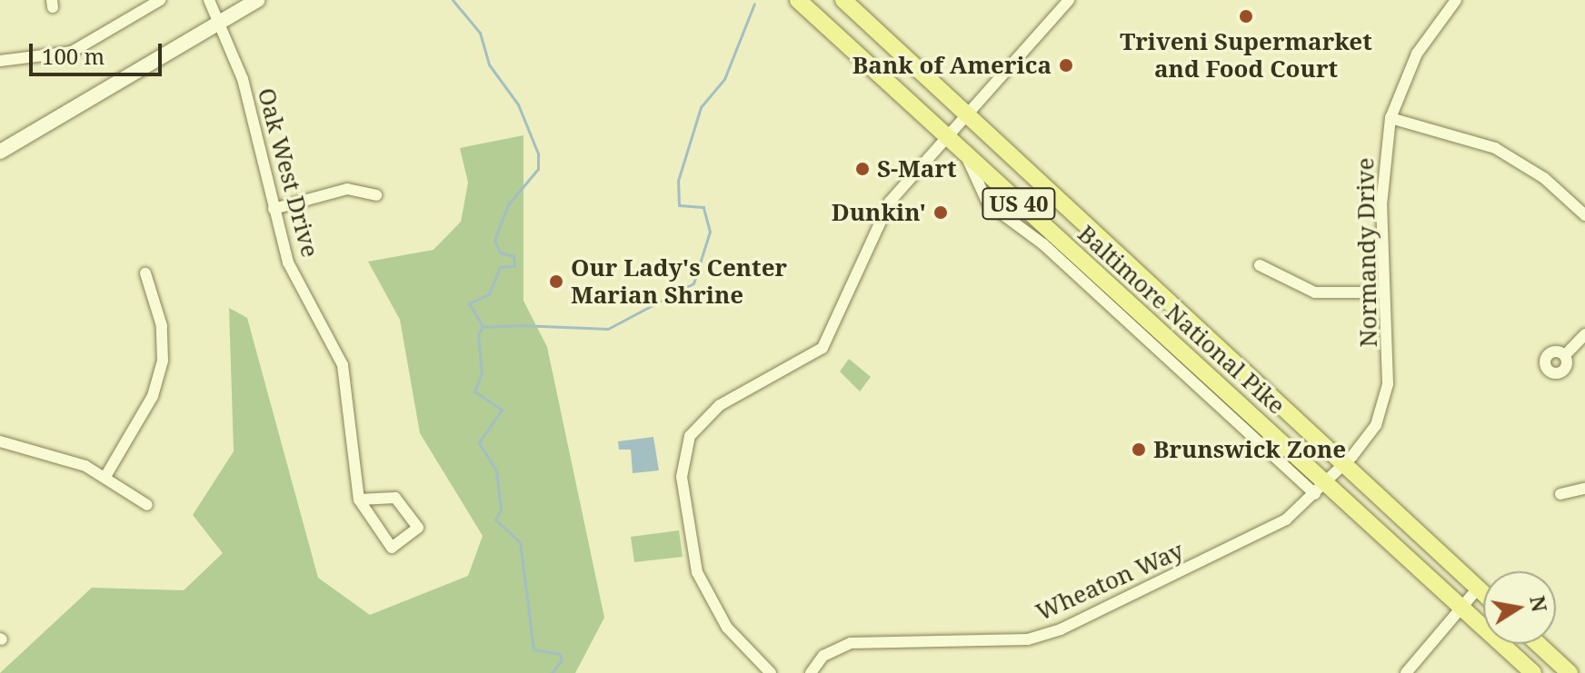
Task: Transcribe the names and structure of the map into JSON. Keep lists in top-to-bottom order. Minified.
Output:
{"streets":{"main road":["US 40","Baltimore National Pike"],"street":["Oak West Drive","Normandy Drive","Wheaton Way"]},"crossings":[["Normandy Drive","Baltimore National Pike"],["Normandy Drive","Wheaton Way"],["Baltimore National Pike","Wheaton Way"]],"places":["Triveni Supermarket and Food Court","Bank of America","S-Mart","Dunkin'","Our Lady's Center Marian Shrine","Brunswick Zone"],"scale_bar":"100 m","north":"right"}
